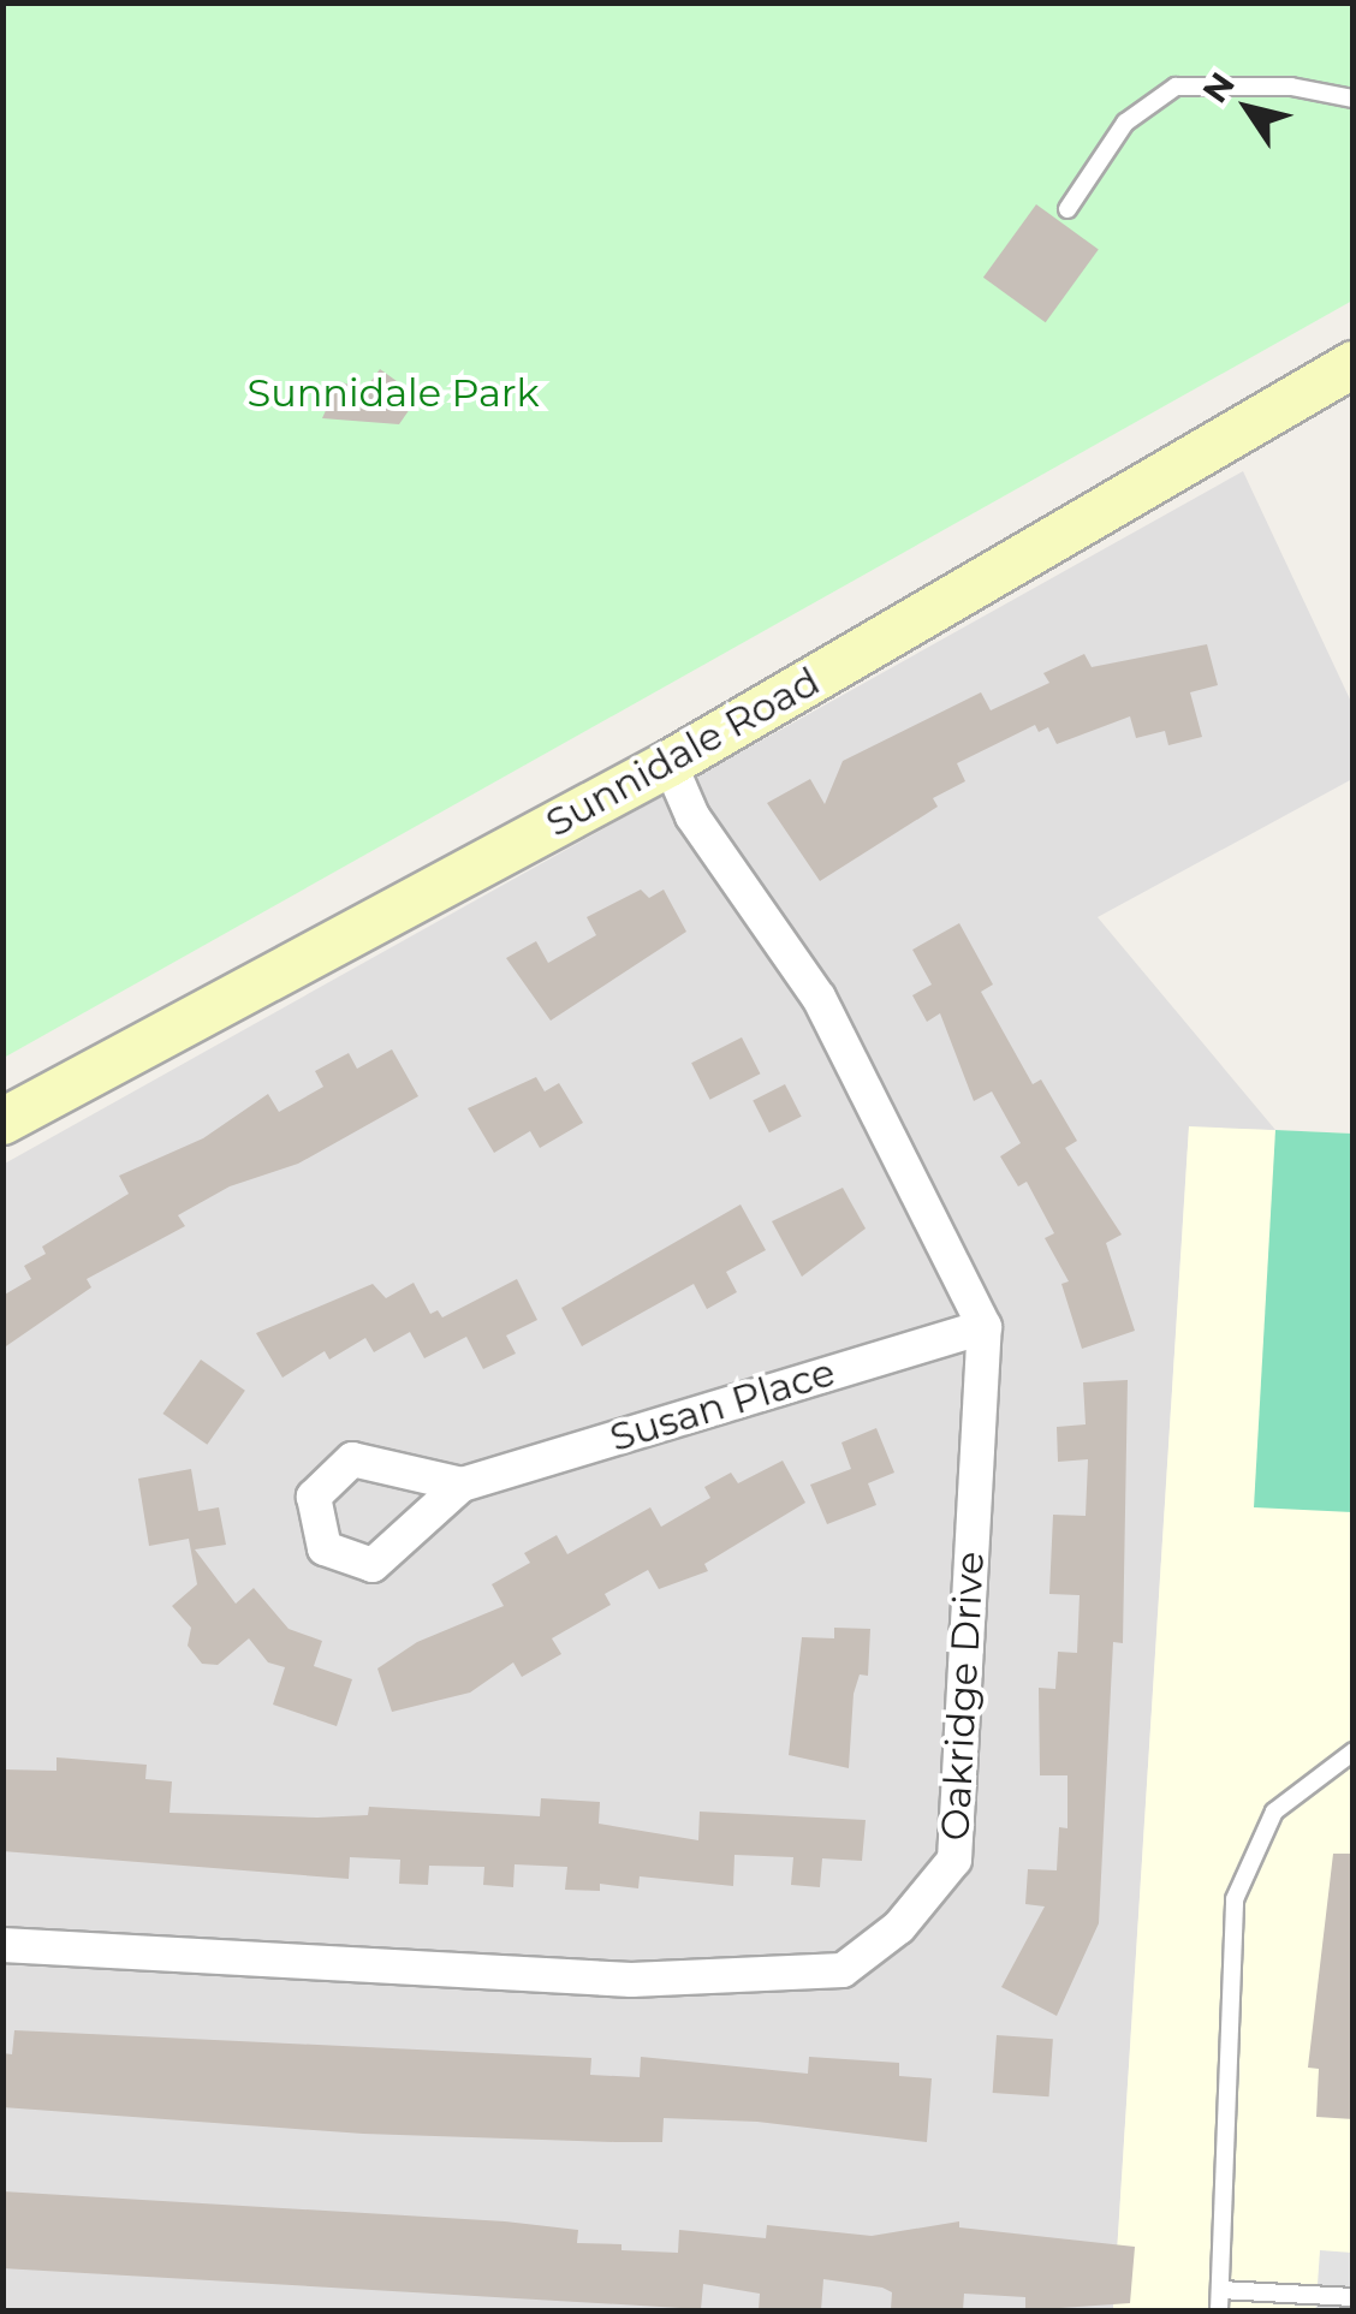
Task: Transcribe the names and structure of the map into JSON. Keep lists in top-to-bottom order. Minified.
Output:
{"streets":{"main road":["Sunnidale Road"],"street":["Susan Place","Oakridge Drive"]},"crossings":[["Sunnidale Road","Oakridge Drive"],["Susan Place","Oakridge Drive"]],"parks":["Sunnidale Park"],"north":"top left"}
